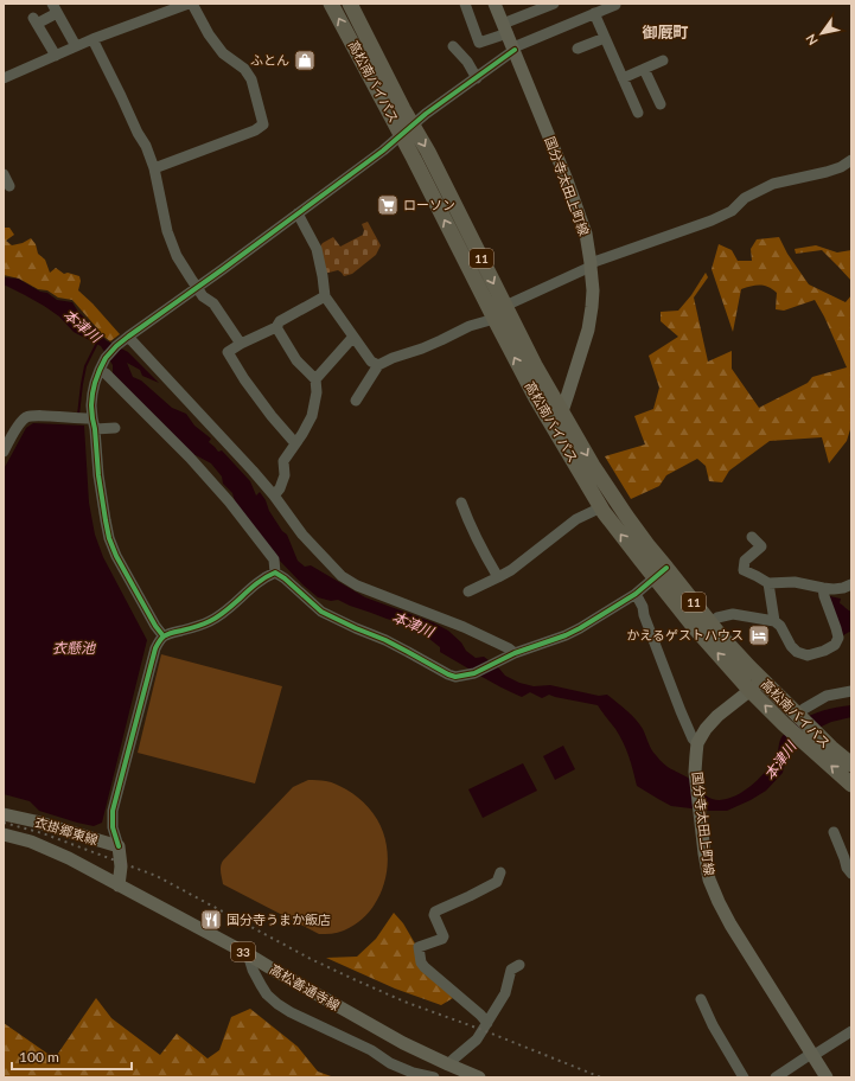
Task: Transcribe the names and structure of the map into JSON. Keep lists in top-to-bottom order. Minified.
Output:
{"streets":{"highway":["高松南バイパス","11"],"main road":["国分寺太田上町線","衣掛郷東線","33","高松善通寺線"]},"crossings":[["高松南バイパス","国分寺太田上町線"]],"districts":["御厩町"],"water":["本津川","衣懸池"],"places":{"shop":["ふとん"],"supermarket":["ローソン"],"hotel":["かえるゲストハウス"],"restaurant":["国分寺うまか飯店"]},"scale_bar":"100 m","north":"bottom left"}
